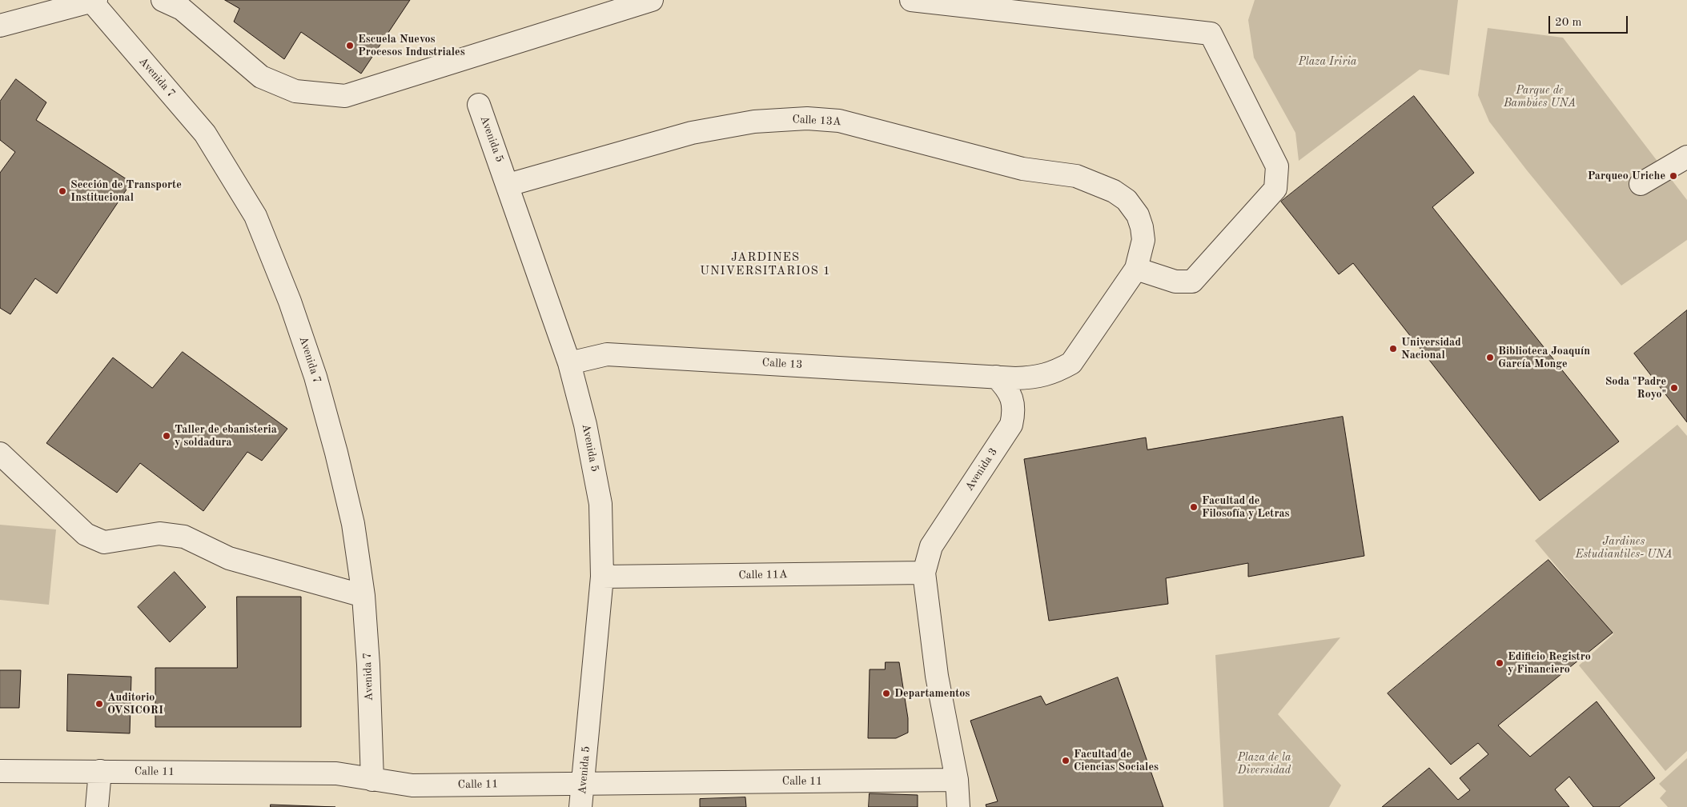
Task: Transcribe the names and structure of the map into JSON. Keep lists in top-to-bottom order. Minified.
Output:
{"streets":{"street":["Avenida 7","Calle 13A","Avenida 5","Calle 13","Avenida 3","Calle 11A","Calle 11"]},"crossings":[["Avenida 7","Calle 11"],["Calle 13A","Avenida 5"],["Avenida 5","Calle 13"],["Avenida 5","Calle 11A"],["Avenida 5","Calle 11"],["Calle 13","Avenida 3"],["Avenida 3","Calle 11A"],["Avenida 3","Calle 11"]],"districts":["JARDINES UNIVERSITARIOS 1"],"parks":["Plaza Iriria","Parque de Bambúes UNA","Jardines Estudiantiles- UNA","Plaza de la Diversidad"],"places":["Escuela Nuevos Procesos Industriales","Parqueo Uriche","Sección de Transporte Institucional","Universidad Nacional","Biblioteca Joaquín García Monge","Soda \"Padre Royo\"","Taller de ebanisteria y soldadura","Facultad de Filosofía y Letras","Edificio Registro y Financiero","Departamentos","Auditorio OVSICORI","Facultad de Ciencias Sociales"],"scale_bar":"20 m"}
